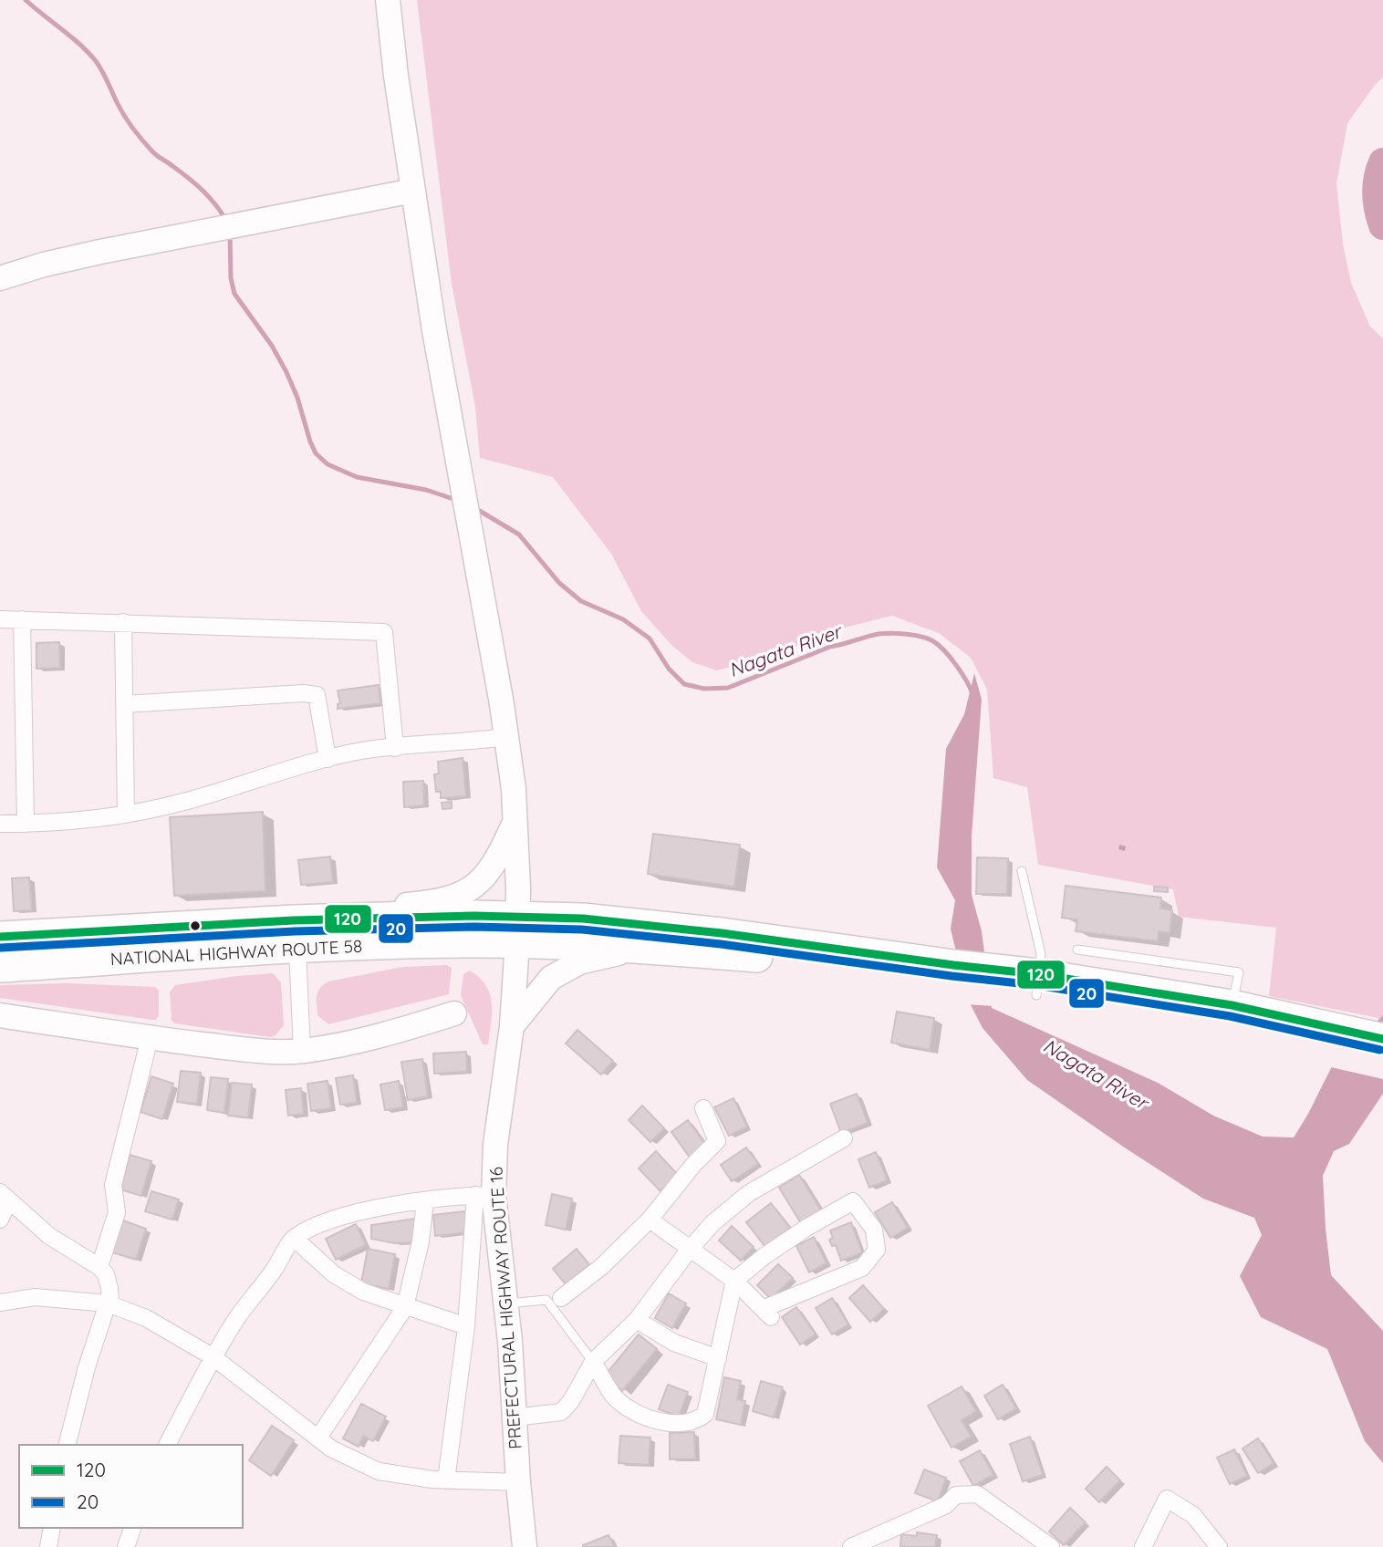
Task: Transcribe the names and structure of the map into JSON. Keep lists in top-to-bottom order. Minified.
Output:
{"streets":{"highway":["NATIONAL HIGHWAY ROUTE 58"],"street":["PREFECTURAL HIGHWAY ROUTE 16"]},"crossings":[["NATIONAL HIGHWAY ROUTE 58","PREFECTURAL HIGHWAY ROUTE 16"]],"water":["Nagata River"],"lines":["transit line 120","transit line 20"],"legend":["120","20"]}
